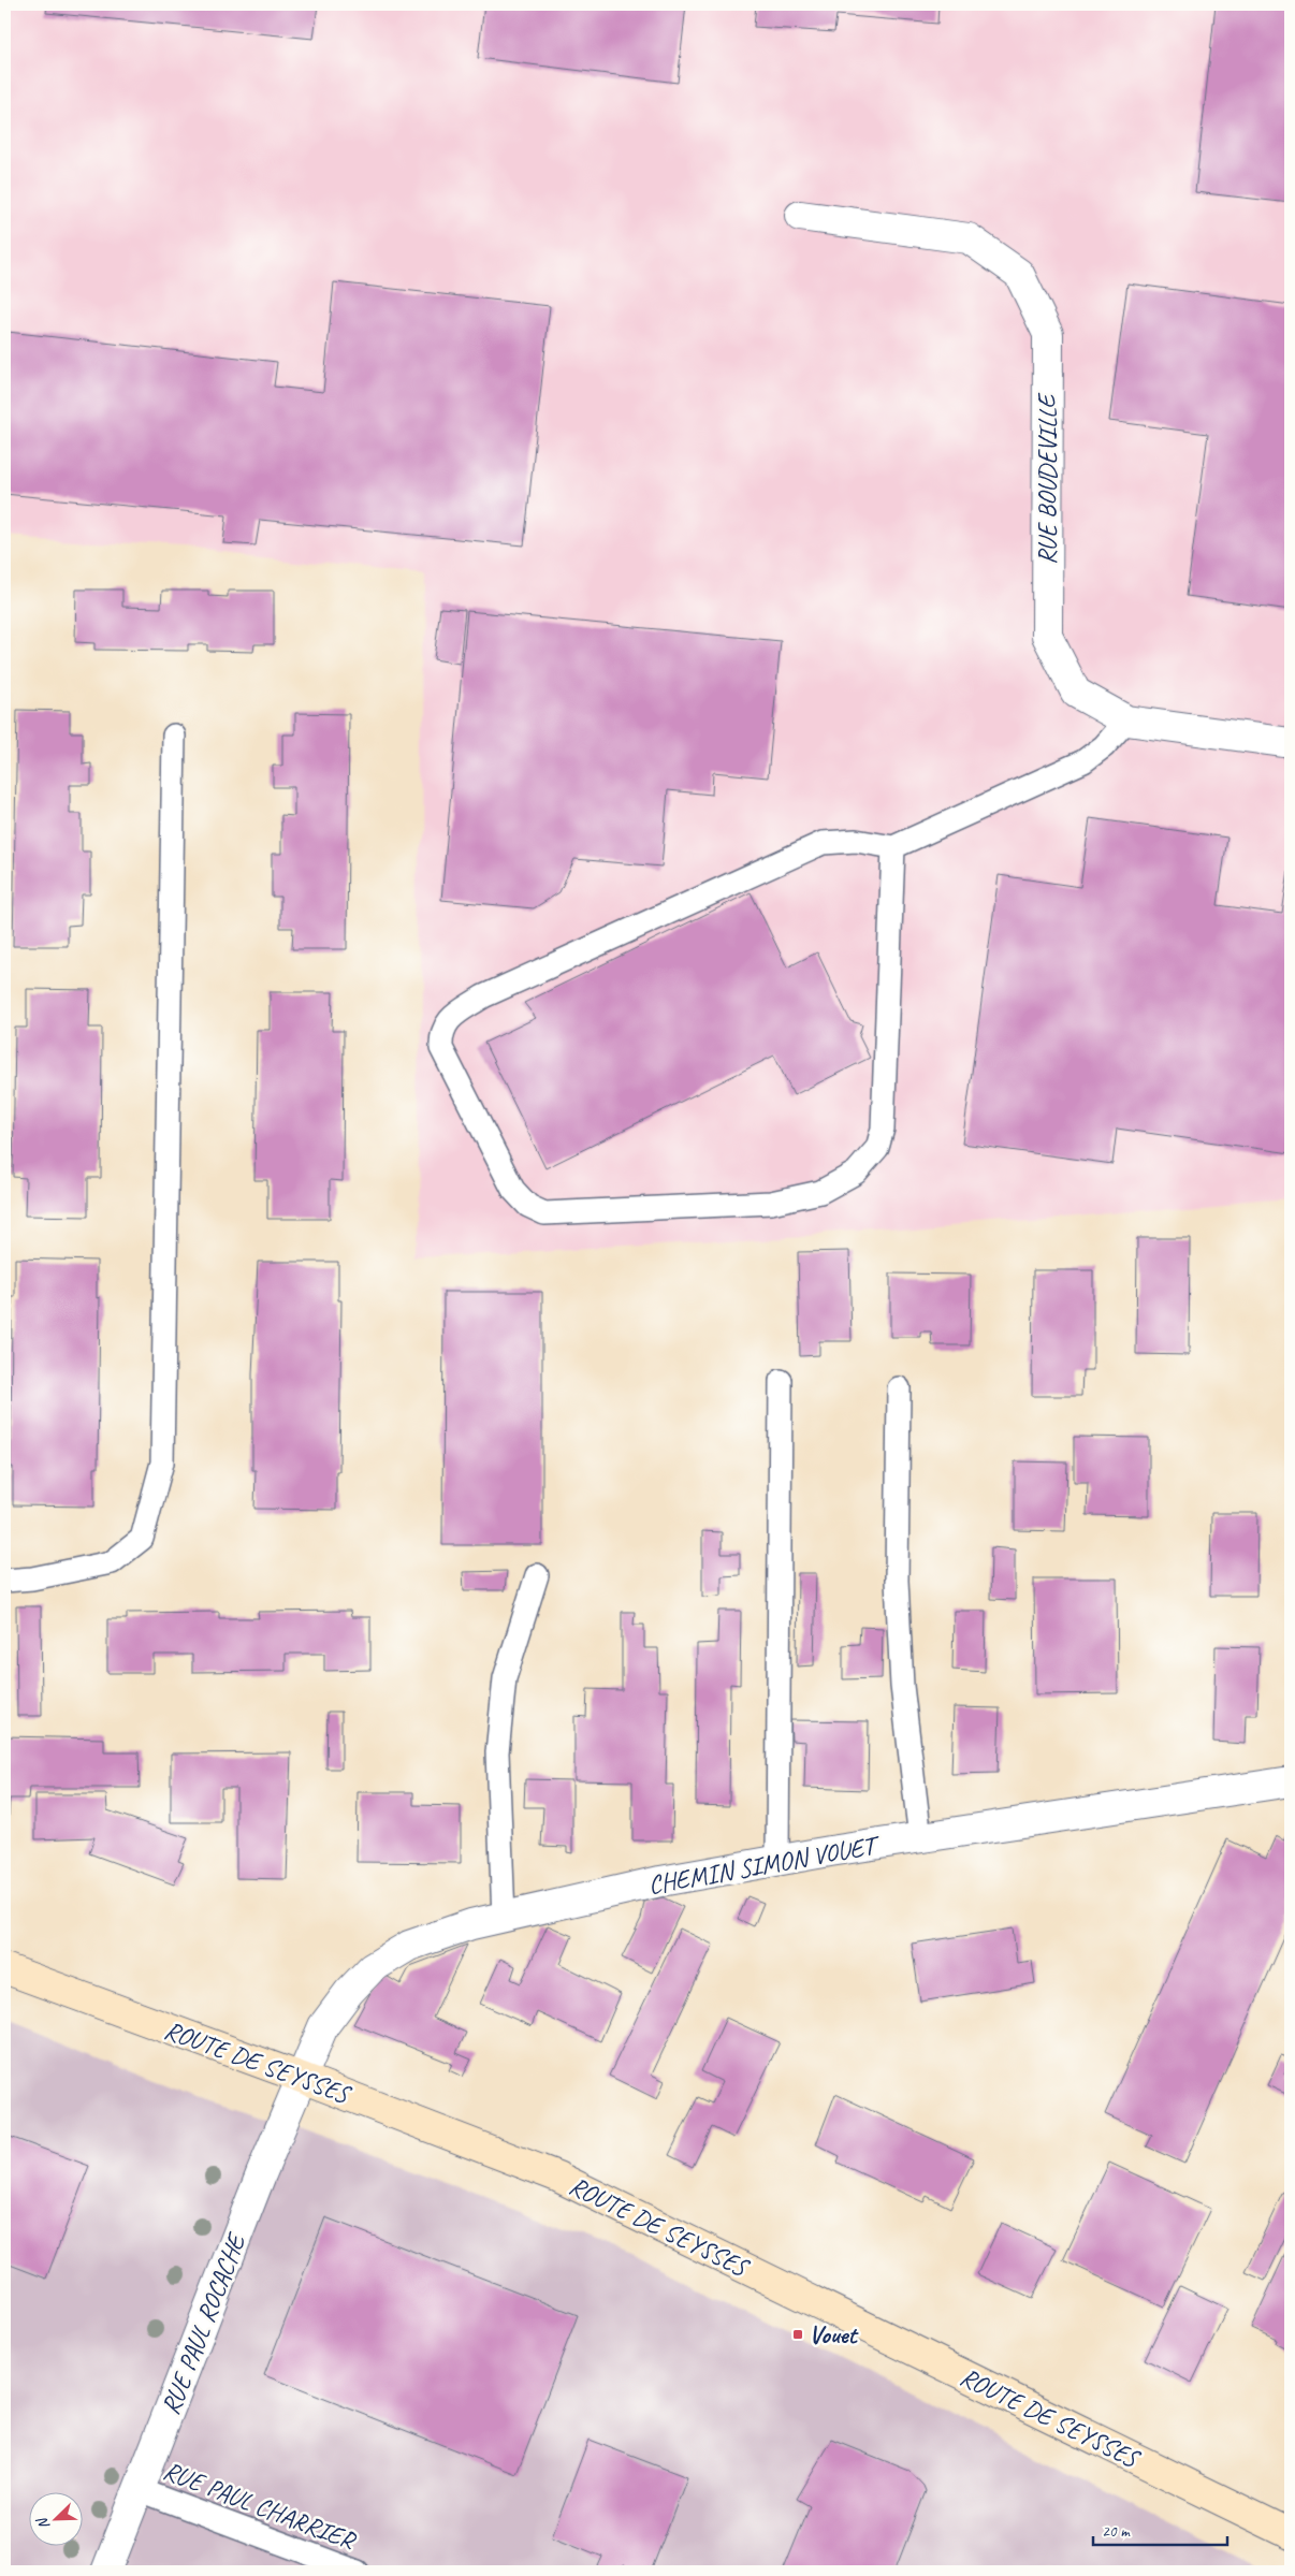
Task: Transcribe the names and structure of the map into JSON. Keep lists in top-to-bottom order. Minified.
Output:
{"streets":{"main road":["ROUTE DE SEYSSES"],"street":["RUE BOUDEVILLE","CHEMIN SIMON VOUET","RUE PAUL ROCACHE"],"lane":["RUE PAUL CHARRIER"]},"crossings":[["CHEMIN SIMON VOUET","ROUTE DE SEYSSES"],["CHEMIN SIMON VOUET","RUE PAUL ROCACHE"],["ROUTE DE SEYSSES","RUE PAUL ROCACHE"],["RUE PAUL ROCACHE","RUE PAUL CHARRIER"]],"places":{"transit":["Vouet"]},"scale_bar":"20 m","north":"bottom left"}
